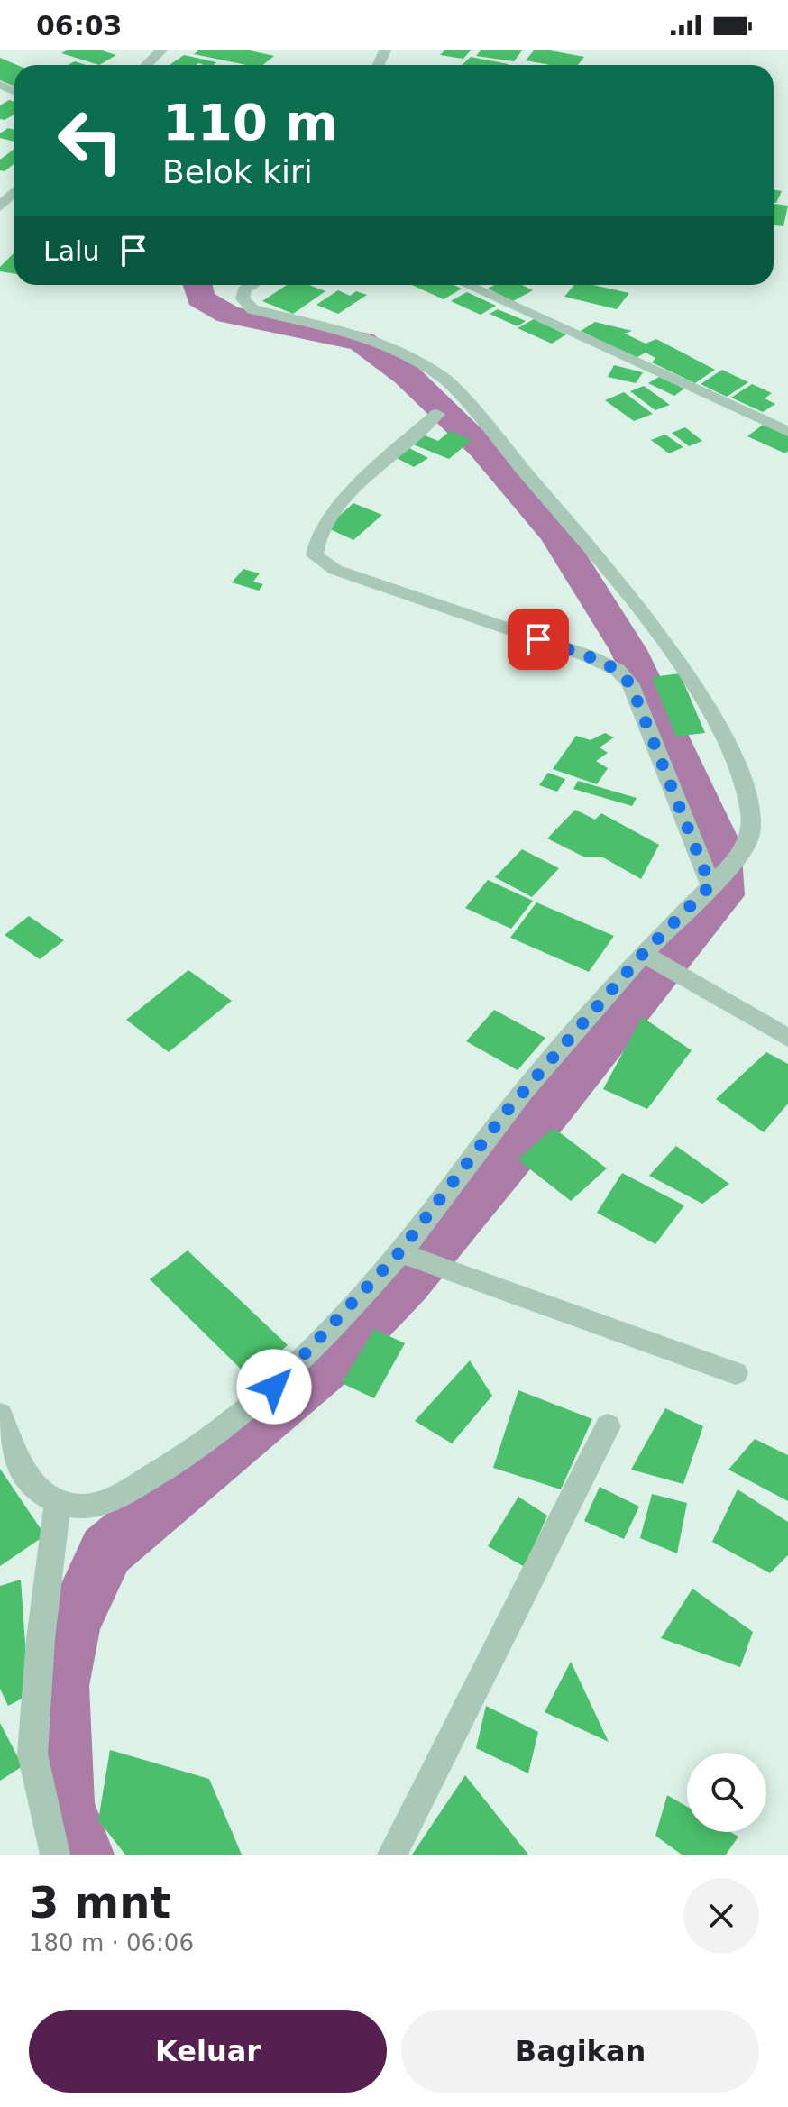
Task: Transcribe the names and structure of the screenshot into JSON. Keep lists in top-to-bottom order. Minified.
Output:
{"page":{"status":"06:03","turn":["110 m","Belok kiri"],"then":"Lalu","heading":["3 mnt","180 m · 06:06"],"buttons":["Keluar","Bagikan"]}}
